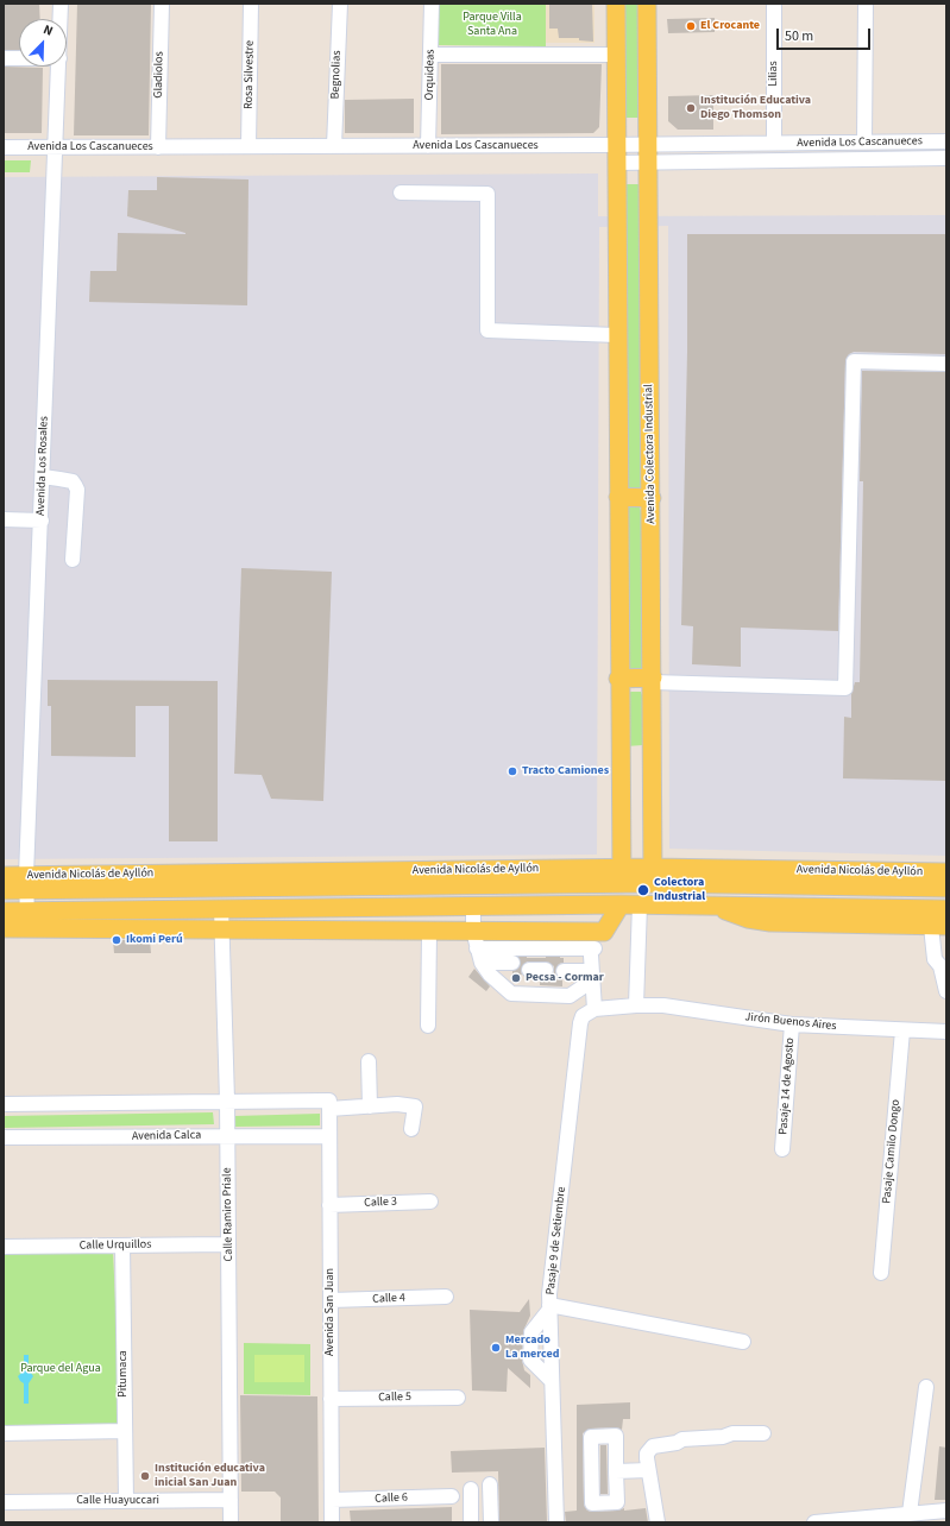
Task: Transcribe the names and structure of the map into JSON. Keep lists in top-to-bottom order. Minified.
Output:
{"streets":{"main road":["Avenida Colectora Industrial","Avenida Nicolás de Ayllón"],"street":["Lilias","Gladiolos","Rosa Silvestre","Begnolias","Orquideas","Avenida Los Cascanueces","Avenida Los Rosales","Jirón Buenos Aires","Pasaje 14 de Agosto","Avenida Calca","Pasaje Camilo Dongo","Calle 3","Calle Ramiro Priale","Pasaje 9 de Setiembre","Calle Urquillos","Calle 4","Avenida San Juan","Pitumaca","Calle 5","Calle 6","Calle Huayuccari"]},"crossings":[["Lilias","Avenida Los Cascanueces"],["Gladiolos","Avenida Los Cascanueces"],["Rosa Silvestre","Avenida Los Cascanueces"],["Begnolias","Avenida Los Cascanueces"],["Orquideas","Avenida Los Cascanueces"],["Avenida Los Cascanueces","Avenida Colectora Industrial"],["Avenida Los Cascanueces","Avenida Los Rosales"],["Avenida Colectora Industrial","Avenida Nicolás de Ayllón"],["Avenida Los Rosales","Avenida Nicolás de Ayllón"],["Jirón Buenos Aires","Pasaje 14 de Agosto"],["Jirón Buenos Aires","Pasaje Camilo Dongo"],["Avenida Calca","Calle Ramiro Priale"],["Avenida Calca","Avenida San Juan"],["Calle 3","Avenida San Juan"],["Calle Ramiro Priale","Calle Urquillos"],["Calle Ramiro Priale","Calle Huayuccari"],["Calle Urquillos","Pitumaca"],["Calle 4","Avenida San Juan"],["Avenida San Juan","Calle 5"],["Avenida San Juan","Calle 6"],["Pitumaca","Calle Huayuccari"]],"parks":["Parque Villa Santa Ana","Parque del Agua"],"places":["El Crocante","Institución Educativa Diego Thomson","Tracto Camiones","Colectora Industrial","Ikomi Perú","Pecsa - Cormar","Mercado La merced","Institución educativa inicial San Juan"],"scale_bar":"50 m","north":"top right"}
